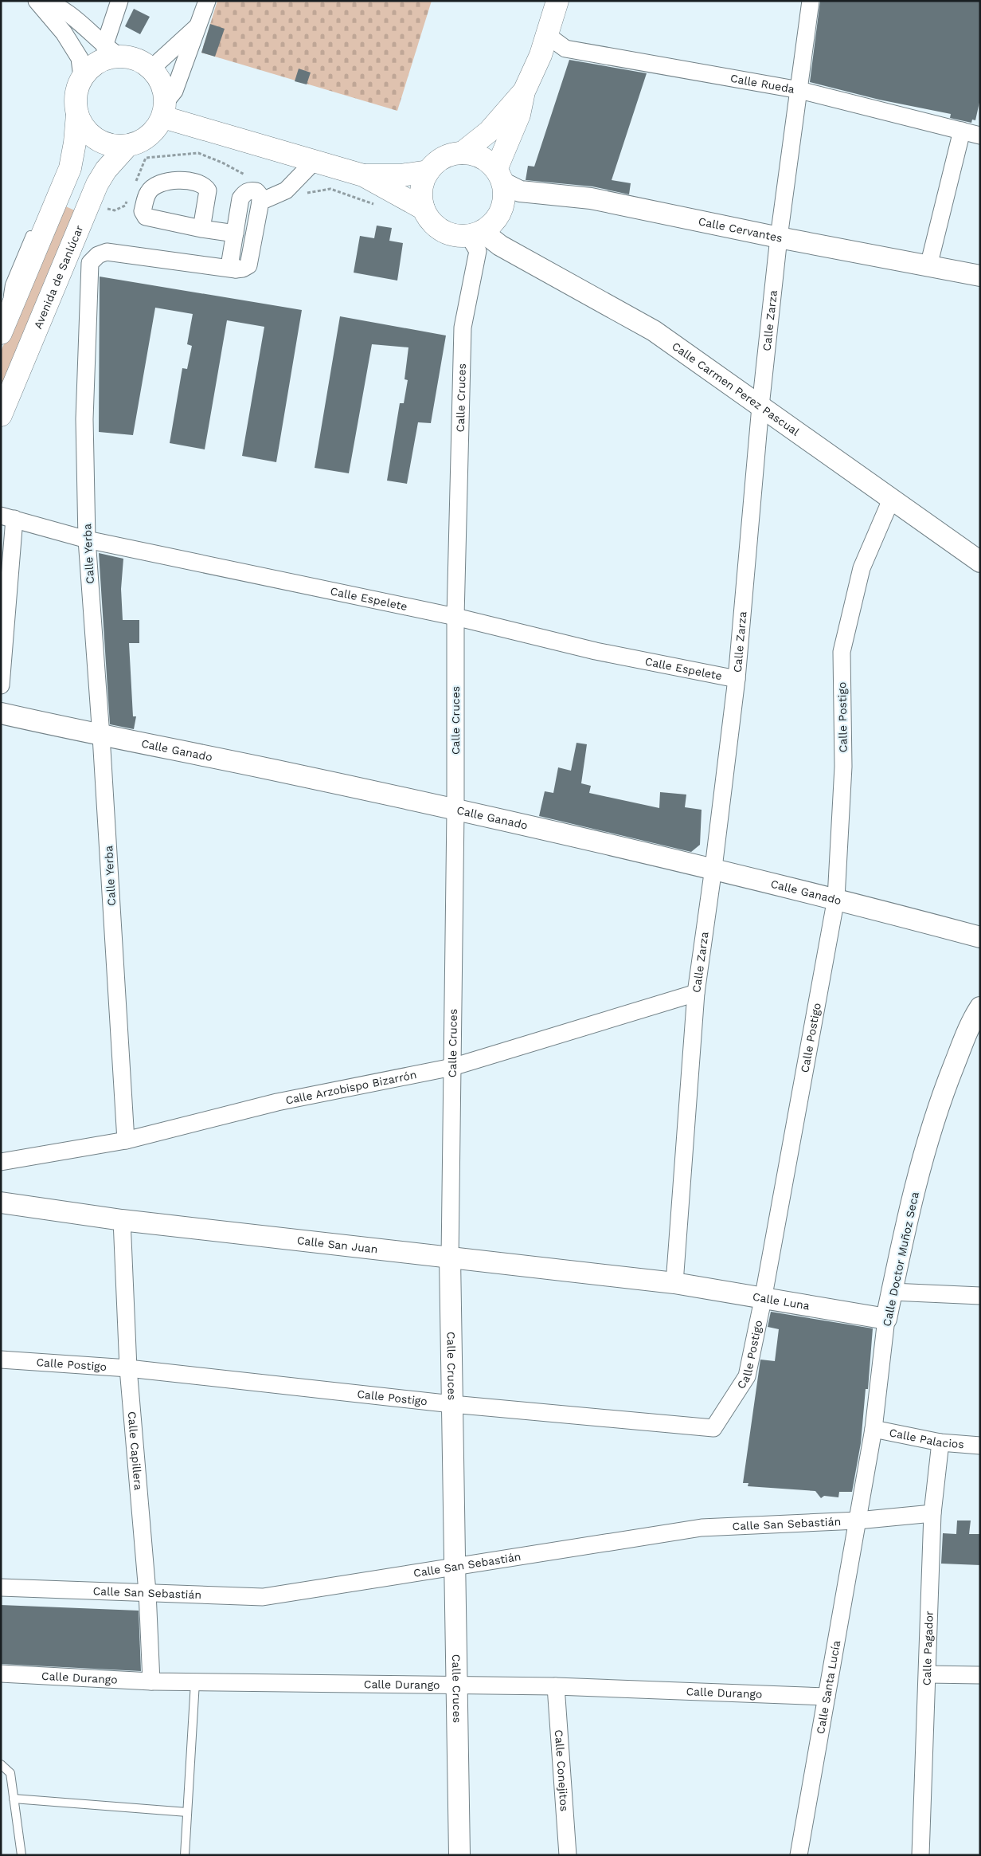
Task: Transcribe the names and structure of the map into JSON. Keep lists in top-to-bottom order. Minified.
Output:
{"streets":{"main road":["Avenida de Sanlúcar"],"street":["Calle Rueda","Calle Cervantes","Calle Zarza","Calle Carmen Perez Pascual","Calle Cruces","Calle Yerba","Calle Espelete","Calle Postigo","Calle Ganado","Calle Arzobispo Bizarrón","Calle San Juan","Calle Doctor Muñoz Seca","Calle Luna","Calle Palacios","Calle Capillera","Calle San Sebastián","Calle Pagador","Calle Durango","Calle Santa Lucía","Calle Conejitos"]},"crossings":[["Calle Rueda","Calle Zarza"],["Calle Cervantes","Calle Zarza"],["Calle Cervantes","Calle Carmen Perez Pascual"],["Calle Cervantes","Calle Cruces"],["Calle Zarza","Calle Carmen Perez Pascual"],["Calle Zarza","Calle Espelete"],["Calle Zarza","Calle Ganado"],["Calle Zarza","Calle Arzobispo Bizarrón"],["Calle Zarza","Calle San Juan"],["Calle Zarza","Calle Luna"],["Calle Carmen Perez Pascual","Calle Cruces"],["Calle Carmen Perez Pascual","Calle Postigo"],["Calle Cruces","Calle Espelete"],["Calle Cruces","Calle Postigo"],["Calle Cruces","Calle Ganado"],["Calle Cruces","Calle Arzobispo Bizarrón"],["Calle Cruces","Calle San Juan"],["Calle Cruces","Calle San Sebastián"],["Calle Cruces","Calle Durango"],["Calle Yerba","Calle Espelete"],["Calle Yerba","Calle Ganado"],["Calle Yerba","Calle Arzobispo Bizarrón"],["Calle Postigo","Calle Ganado"],["Calle Postigo","Calle Luna"],["Calle Postigo","Calle Capillera"],["Calle San Juan","Calle Luna"],["Calle San Juan","Calle Capillera"],["Calle Doctor Muñoz Seca","Calle Luna"],["Calle Doctor Muñoz Seca","Calle Palacios"],["Calle Doctor Muñoz Seca","Calle San Sebastián"],["Calle Doctor Muñoz Seca","Calle Santa Lucía"],["Calle Palacios","Calle Pagador"],["Calle Capillera","Calle San Sebastián"],["Calle Capillera","Calle Durango"],["Calle San Sebastián","Calle Pagador"],["Calle San Sebastián","Calle Santa Lucía"],["Calle Durango","Calle Santa Lucía"],["Calle Durango","Calle Conejitos"]]}
